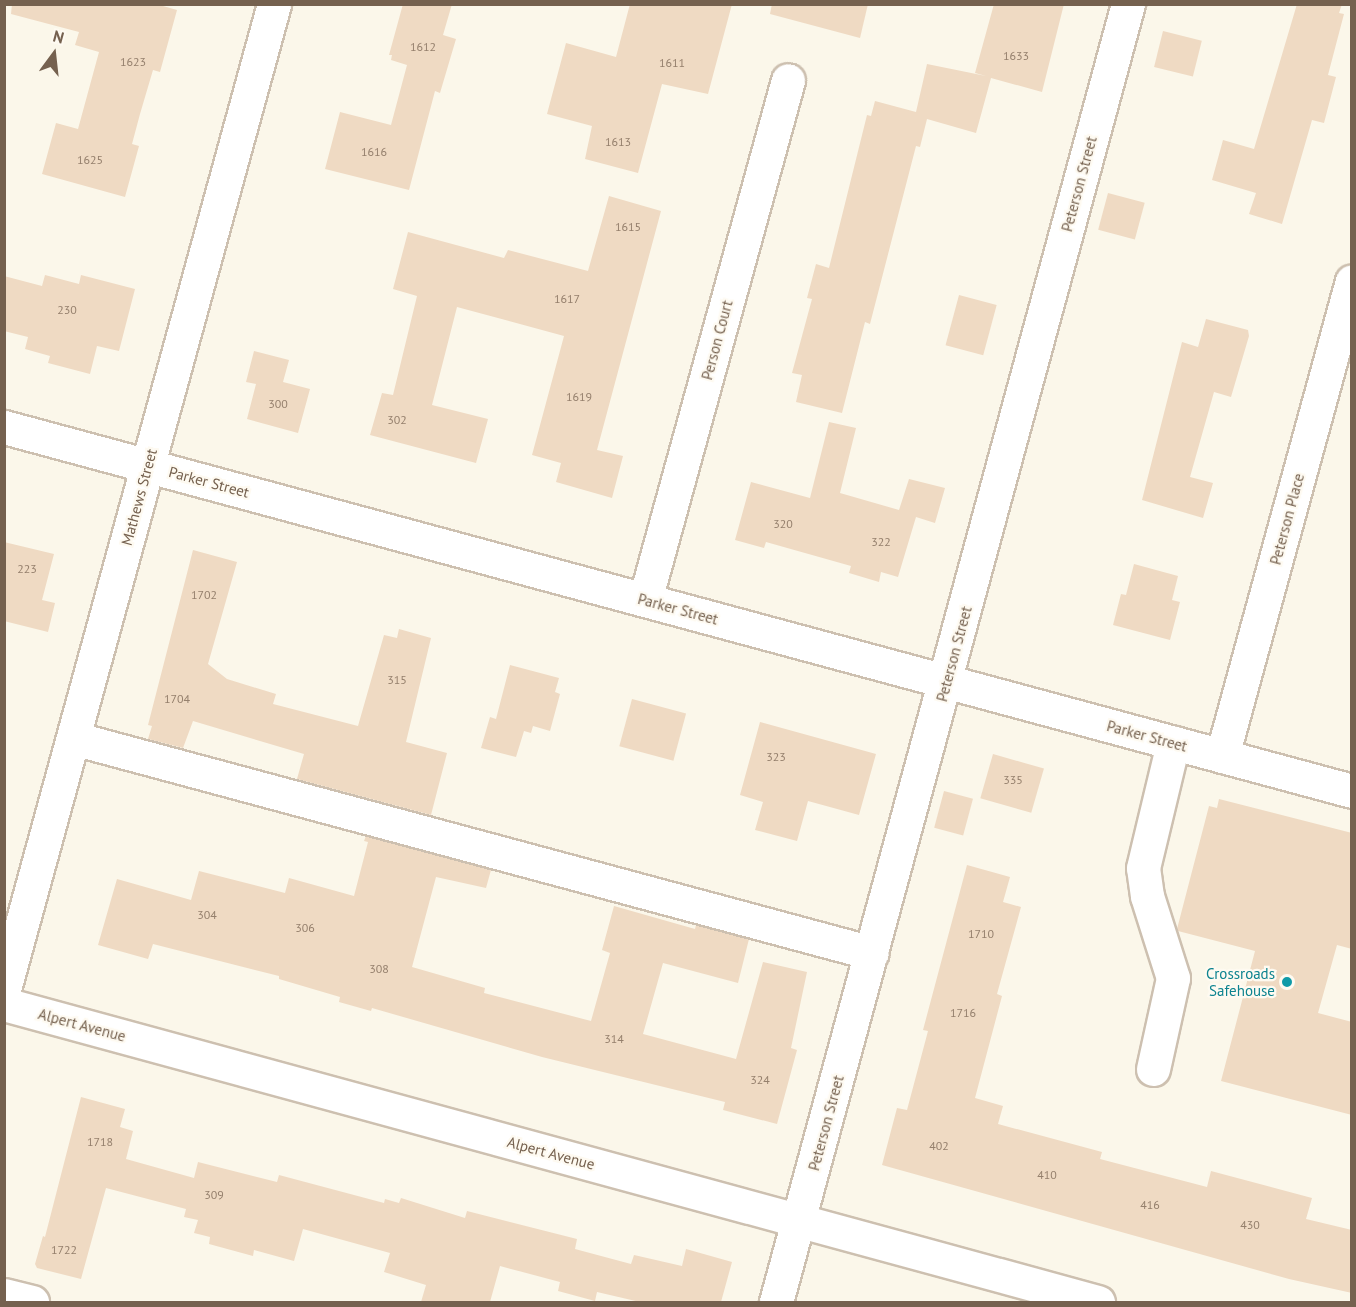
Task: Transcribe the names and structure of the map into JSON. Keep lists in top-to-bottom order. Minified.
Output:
{"streets":{"street":["Peterson Street","Person Court","Parker Street","Mathews Street","Peterson Place","Alpert Avenue"]},"crossings":[["Peterson Street","Parker Street"],["Peterson Street","Alpert Avenue"],["Person Court","Parker Street"],["Parker Street","Mathews Street"],["Parker Street","Peterson Place"]],"places":["Crossroads Safehouse"],"house_numbers":["1612","1633","1623","1611","1613","1616","1625","1615","1617","230","1619","300","302","320","322","223","1702","315","1704","323","335","304","306","1710","308","1716","314","324","1718","402","410","309","416","430","1722"],"north":"top"}
